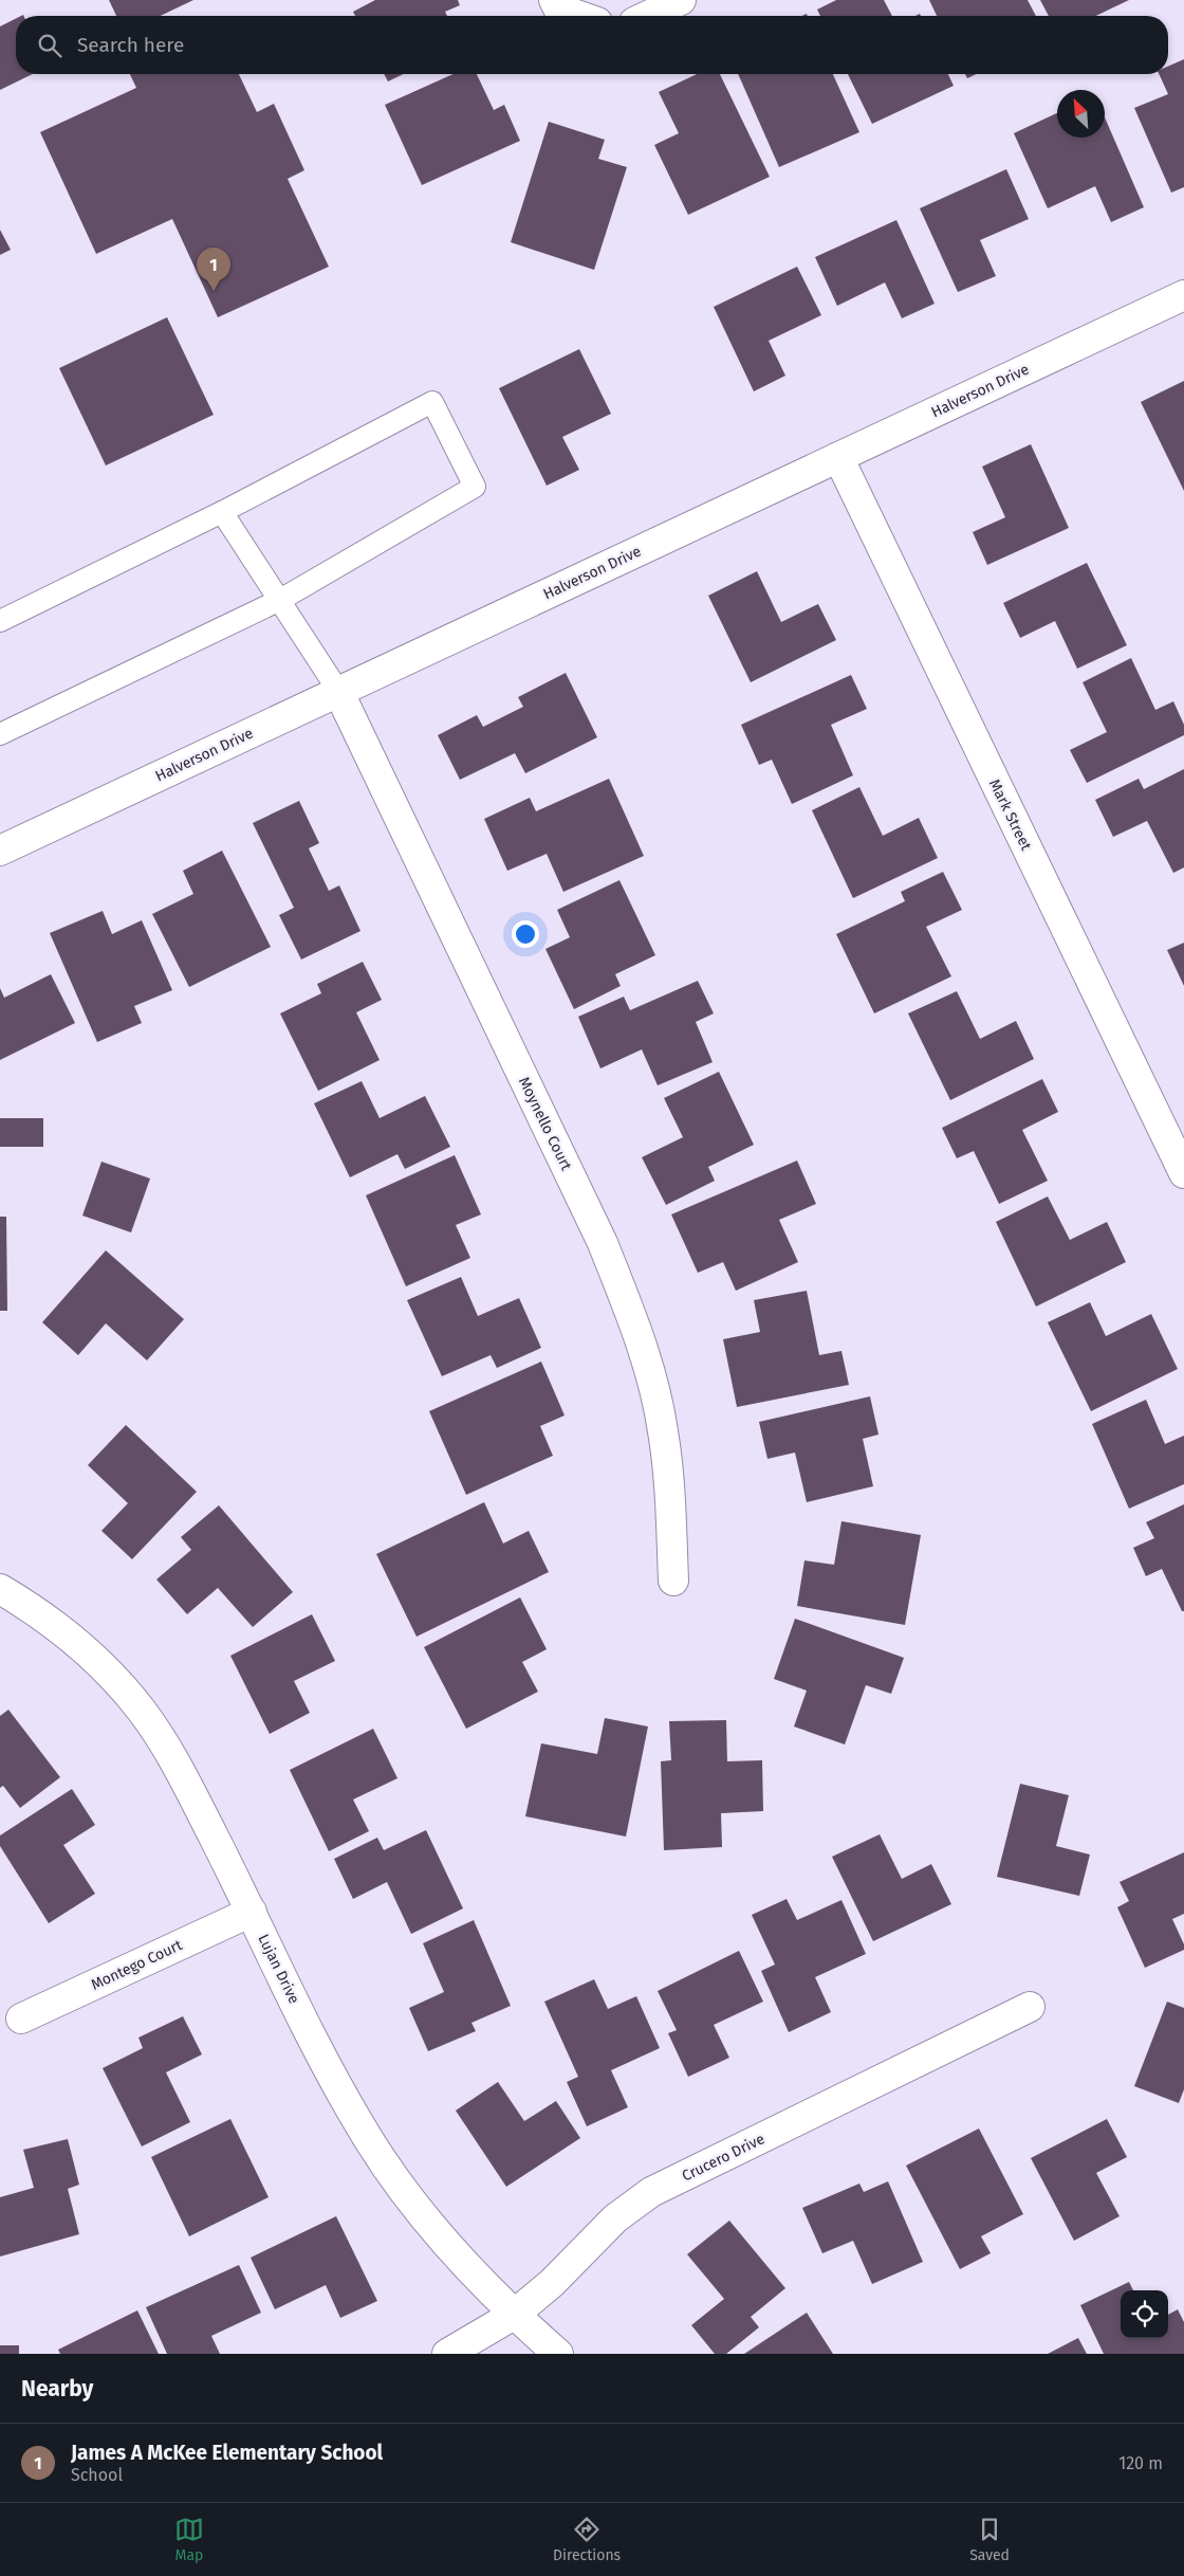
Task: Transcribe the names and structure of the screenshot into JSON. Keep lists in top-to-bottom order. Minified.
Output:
{"streets":{"street":["Halverson Drive","Mark Street","Moynello Court","Montego Court","Lujan Drive","Crucero Drive"]},"crossings":[["Halverson Drive","Mark Street"],["Halverson Drive","Moynello Court"],["Montego Court","Lujan Drive"],["Lujan Drive","Crucero Drive"]],"north":"top left","page":{"search":"Search here","pins":"1","heading":"Nearby","list":[{"mark":"1","name":"James A McKee Elementary School","note":"School","value":"120 m"}],"nav":["Map","Directions","Saved"]}}
